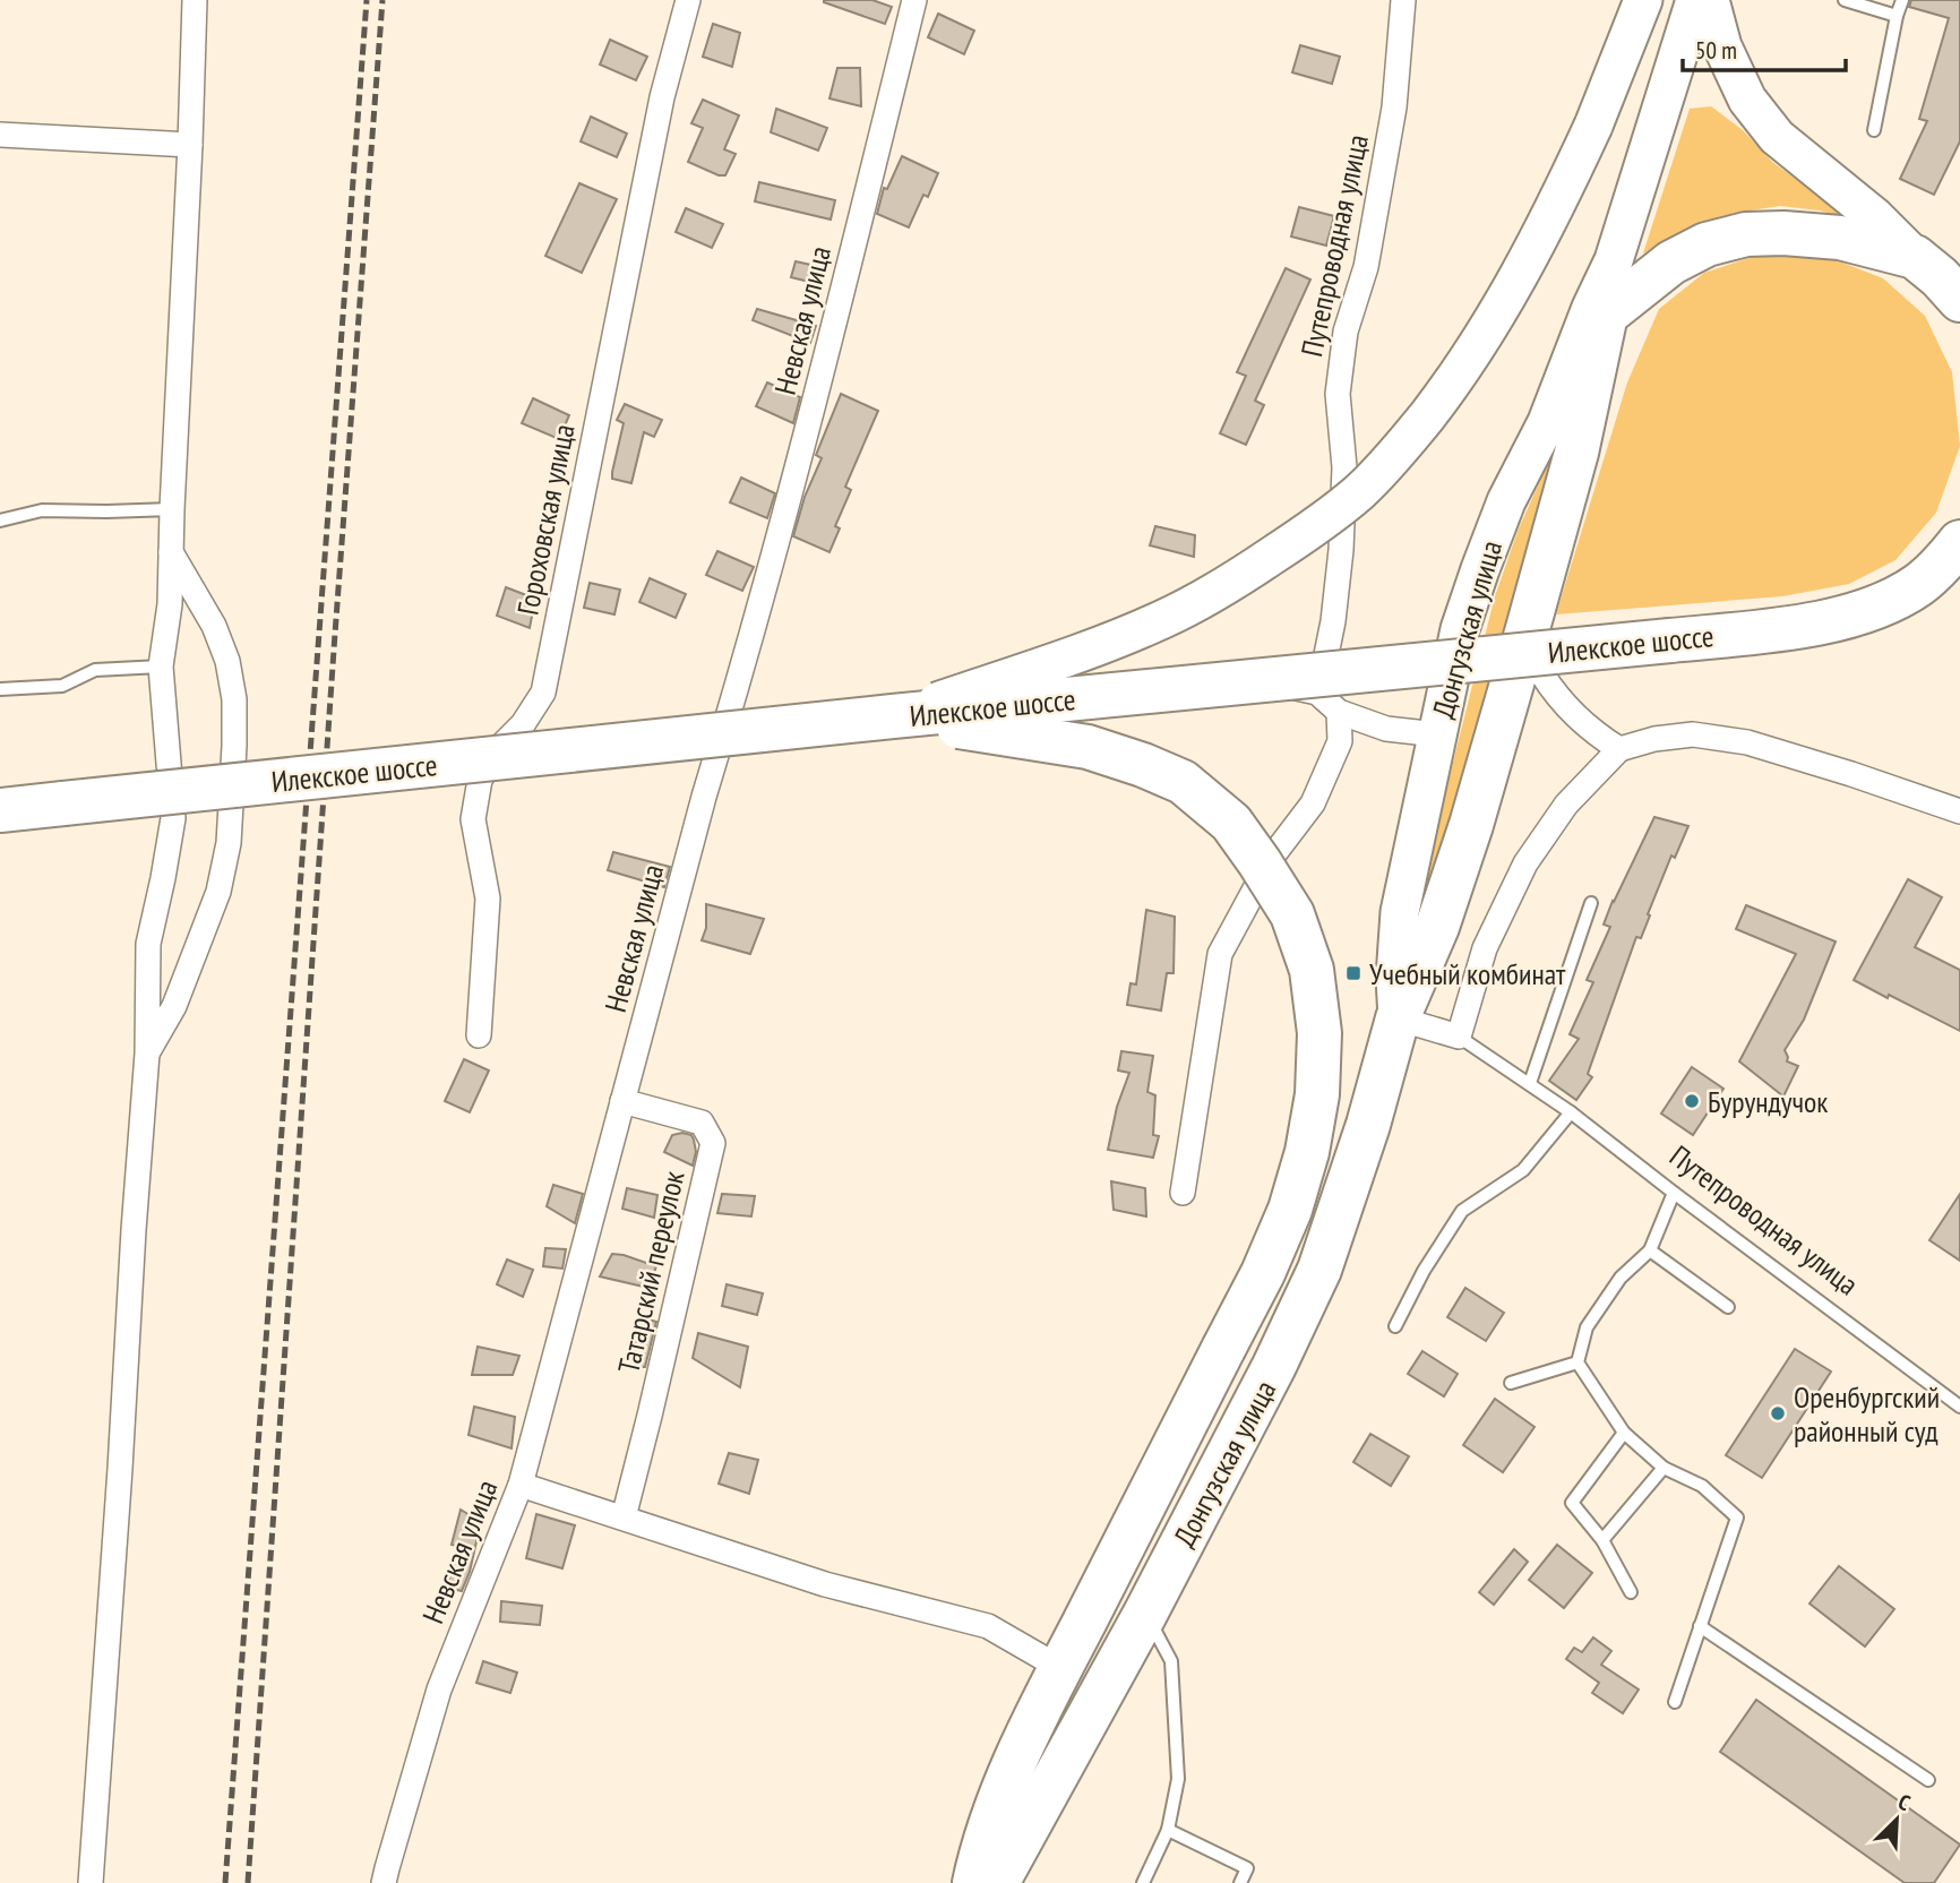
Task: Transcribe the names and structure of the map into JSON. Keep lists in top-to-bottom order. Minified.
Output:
{"streets":{"highway":["Донгузская улица","Илекское шоссе"],"street":["Путепроводная улица","Невская улица","Гороховская улица","Татарский переулок"]},"crossings":[["Невская улица","Татарский переулок"]],"places":{"transit":["Учебный комбинат"],"other":["Бурундучок","Оренбургский районный суд"]},"scale_bar":"50 m","north":"top right"}
